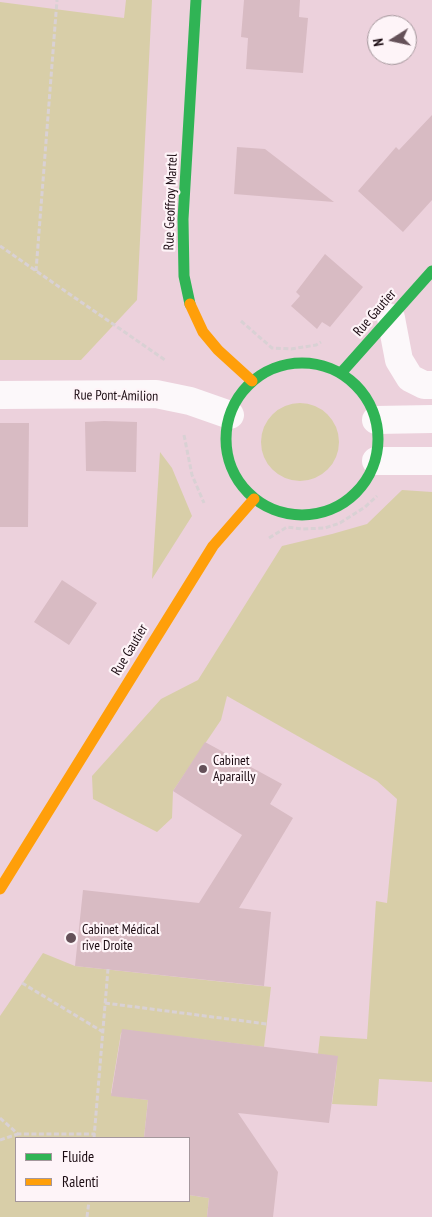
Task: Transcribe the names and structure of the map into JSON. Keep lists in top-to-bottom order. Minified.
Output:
{"streets":{"street":["Rue Geoffroy Martel","Rue Gautier","Rue Pont-Amilion"]},"crossings":[["Rue Geoffroy Martel","Rue Gautier"],["Rue Geoffroy Martel","Rue Pont-Amilion"],["Rue Gautier","Rue Pont-Amilion"]],"places":["Cabinet Aparailly","Cabinet Médical rive Droite"],"legend":["Fluide","Ralenti"],"north":"left"}
